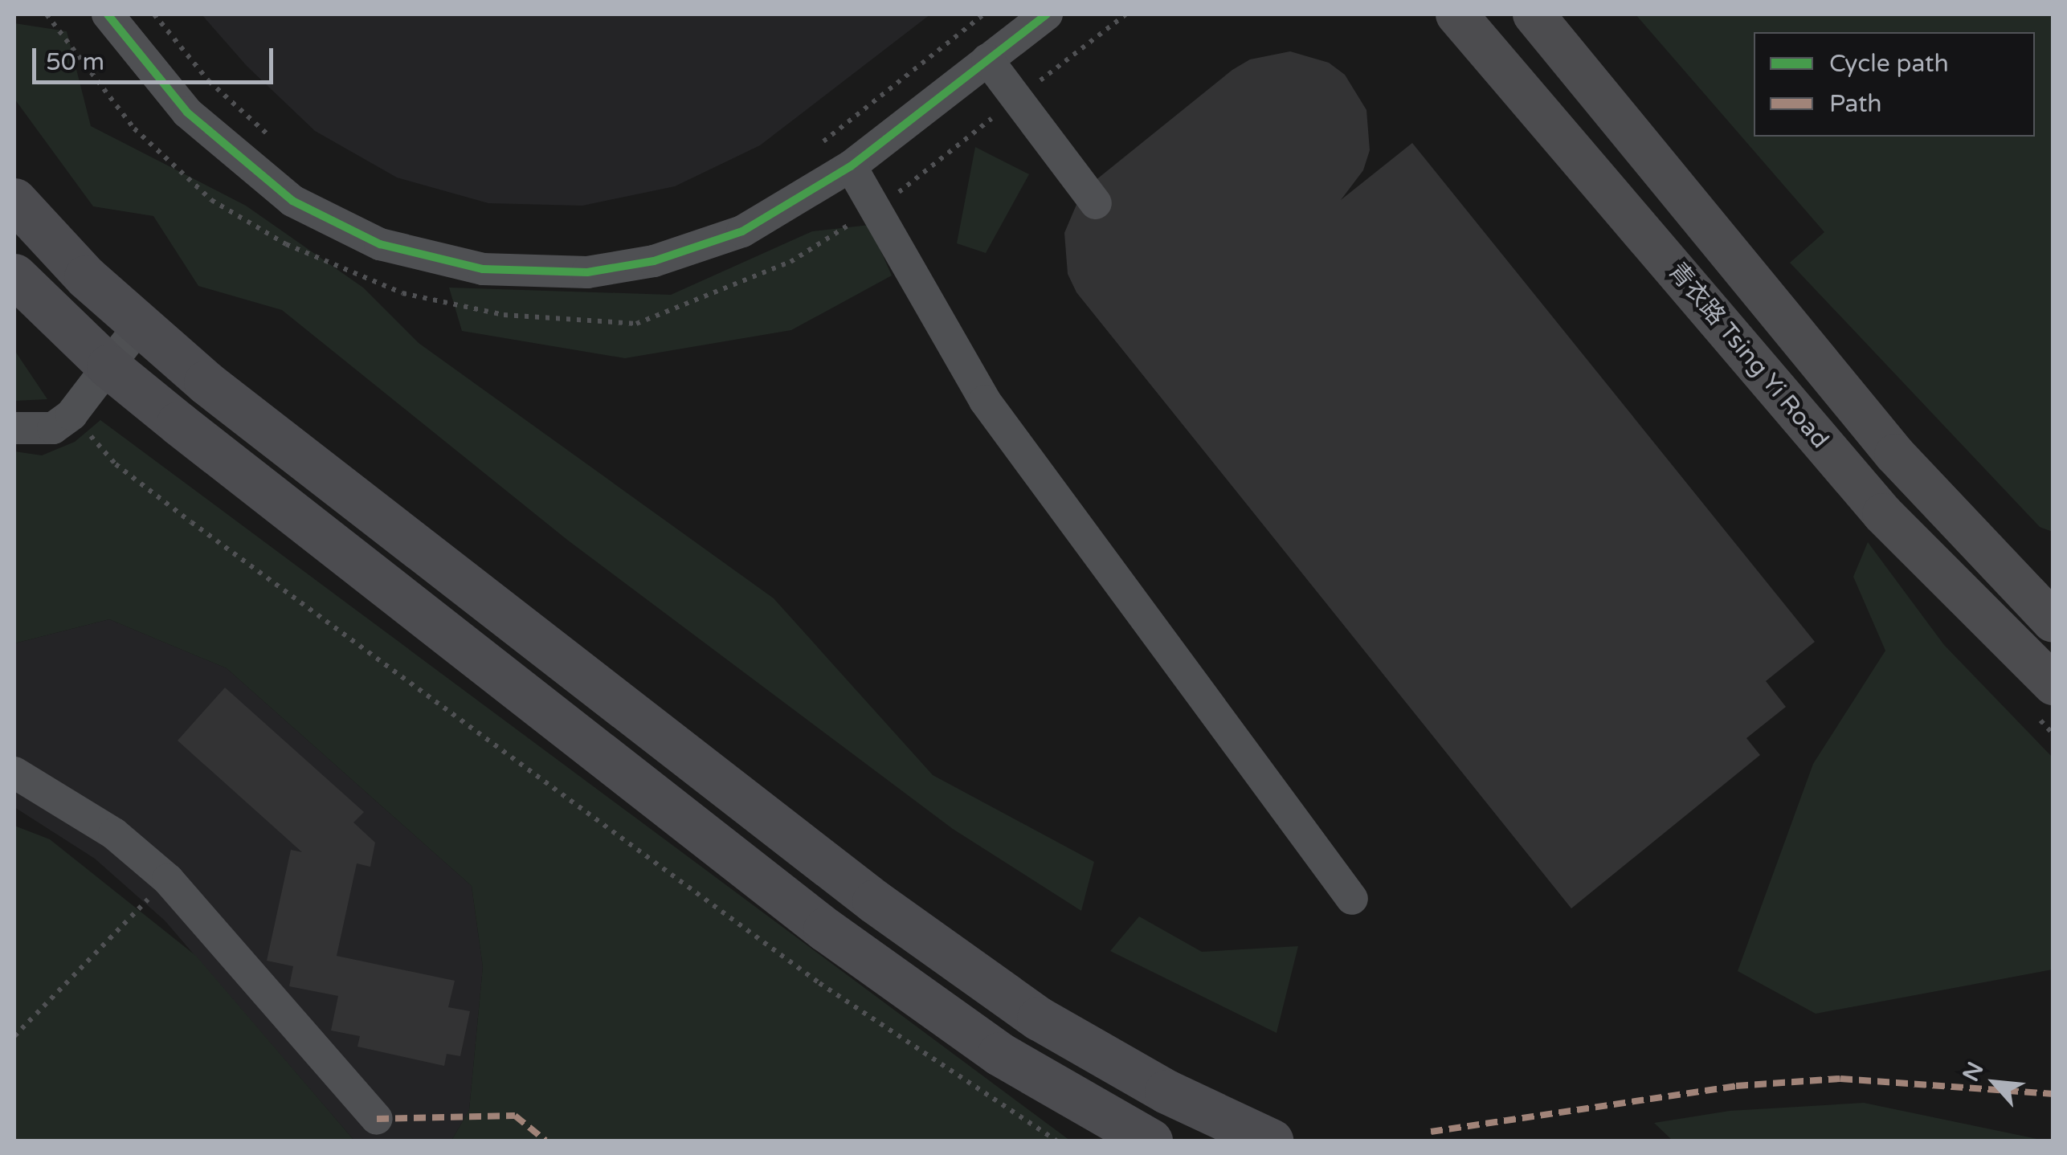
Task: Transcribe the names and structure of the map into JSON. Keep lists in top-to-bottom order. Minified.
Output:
{"streets":{"main road":["青衣路 Tsing Yi Road"]},"legend":["Cycle path","Path"],"scale_bar":"50 m","north":"top left"}
